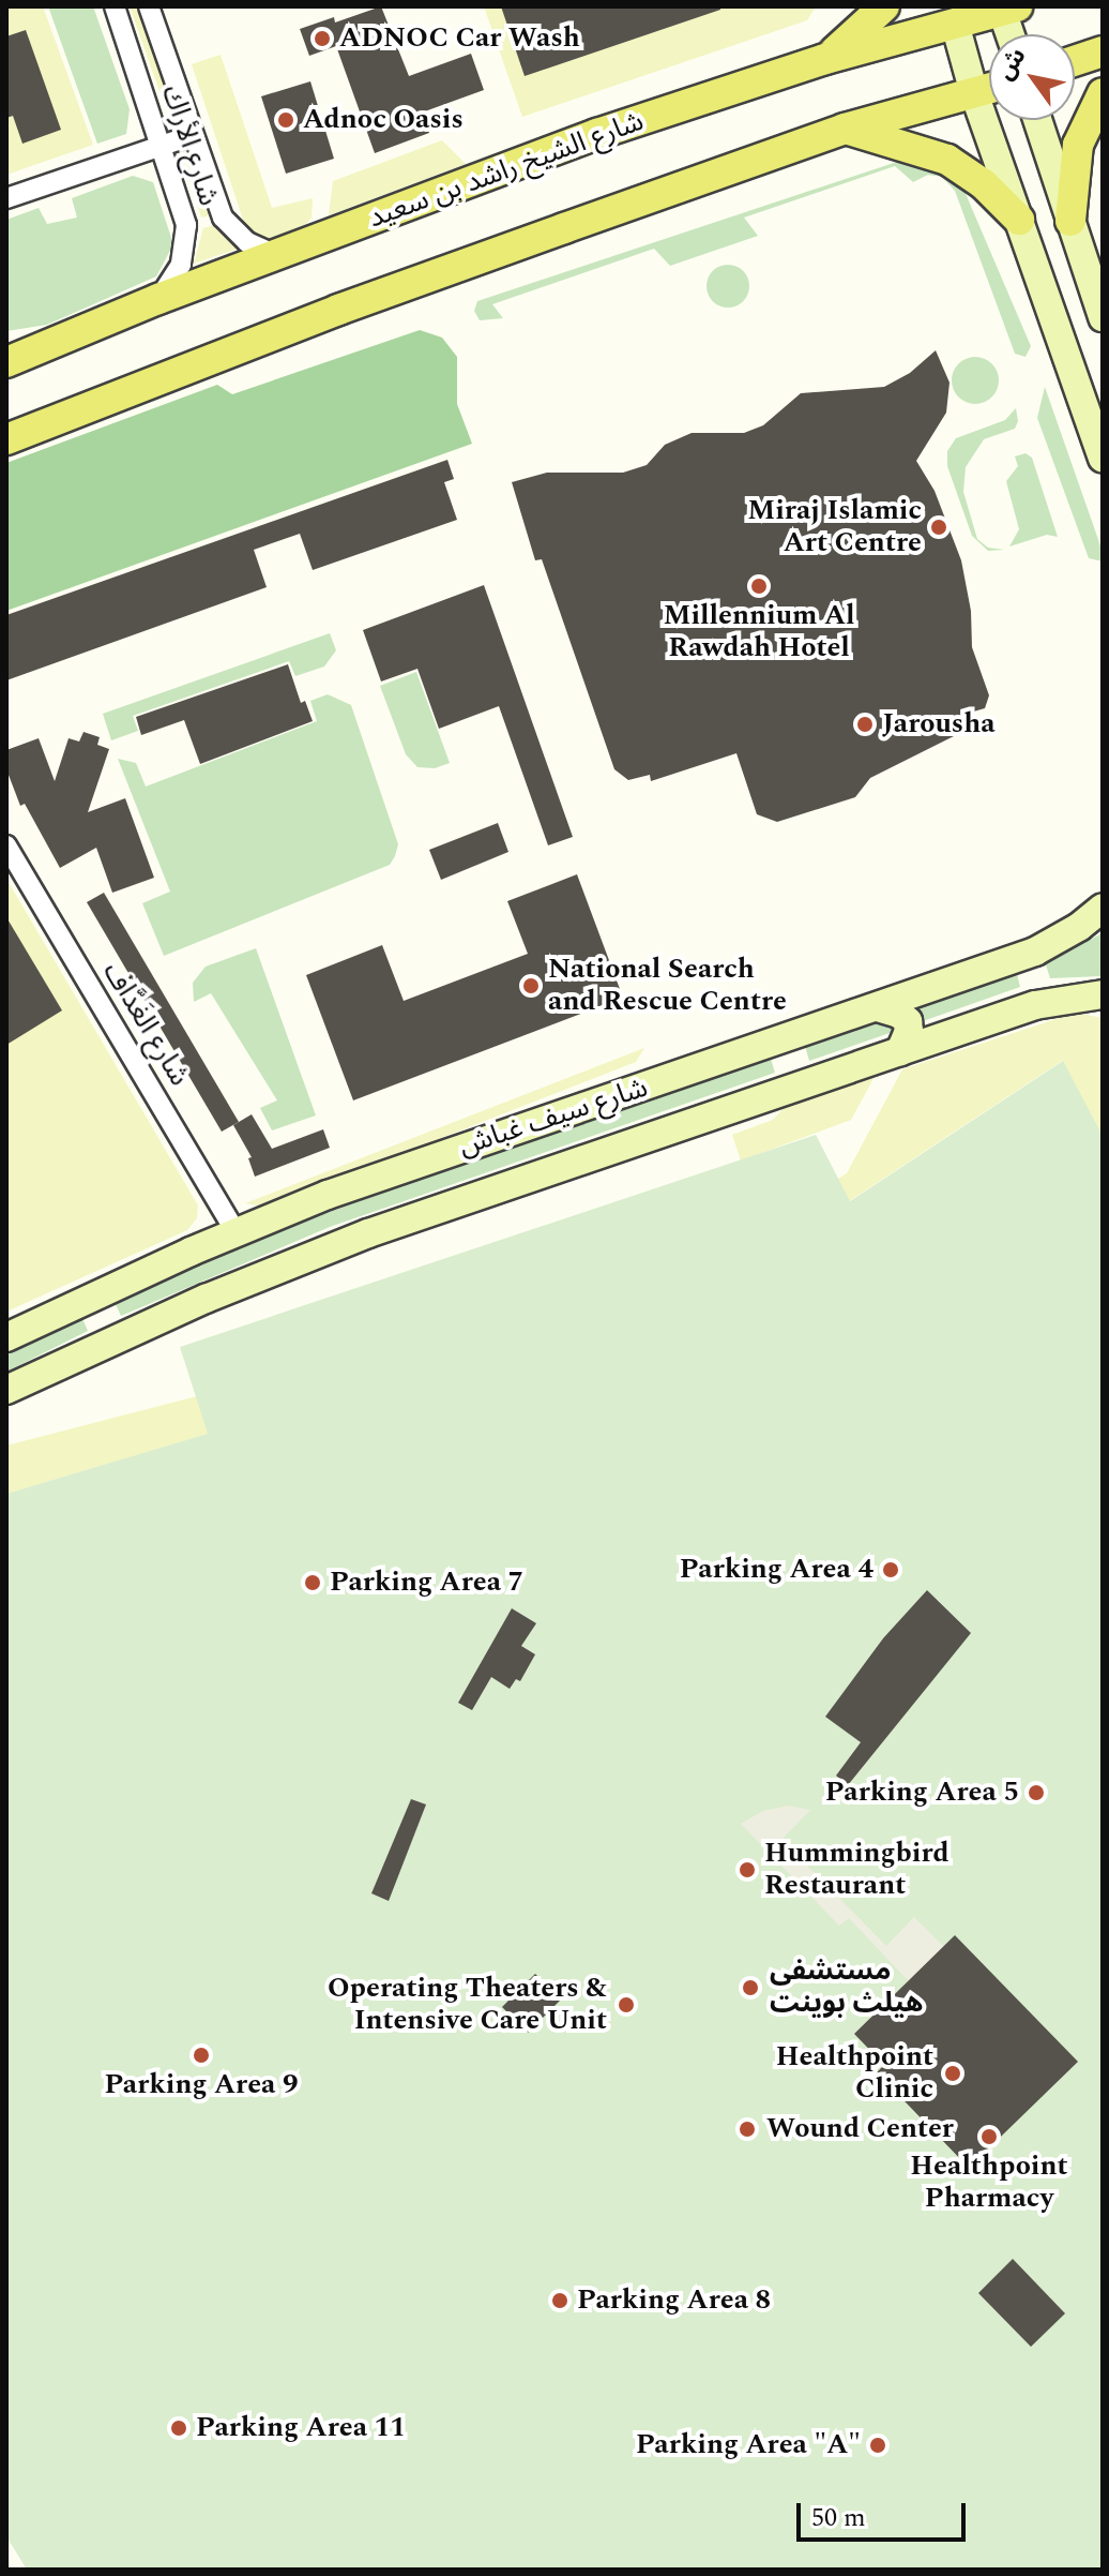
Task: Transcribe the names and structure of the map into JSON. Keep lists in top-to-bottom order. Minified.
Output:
{"streets":{"main road":["شارع الشيخ راشد بن سعيد"],"street":["شارع الأراك","شارع الغَدَّاف","شارع سيف غباش"]},"crossings":[["شارع الأراك","شارع الشيخ راشد بن سعيد"],["شارع الغَدَّاف","شارع سيف غباش"]],"places":["ADNOC Car Wash","Adnoc Oasis","Miraj Islamic Art Centre","Millennium Al Rawdah Hotel","Jarousha","National Search and Rescue Centre","Parking Area 4","Parking Area 7","Parking Area 5","Hummingbird Restaurant","مستشفى هيلث بوينت","Operating Theaters & Intensive Care Unit","Parking Area 9","Healthpoint Clinic","Wound Center","Healthpoint Pharmacy","Parking Area 8","Parking Area 11","Parking Area \"A\""],"scale_bar":"50 m","north":"top left"}
